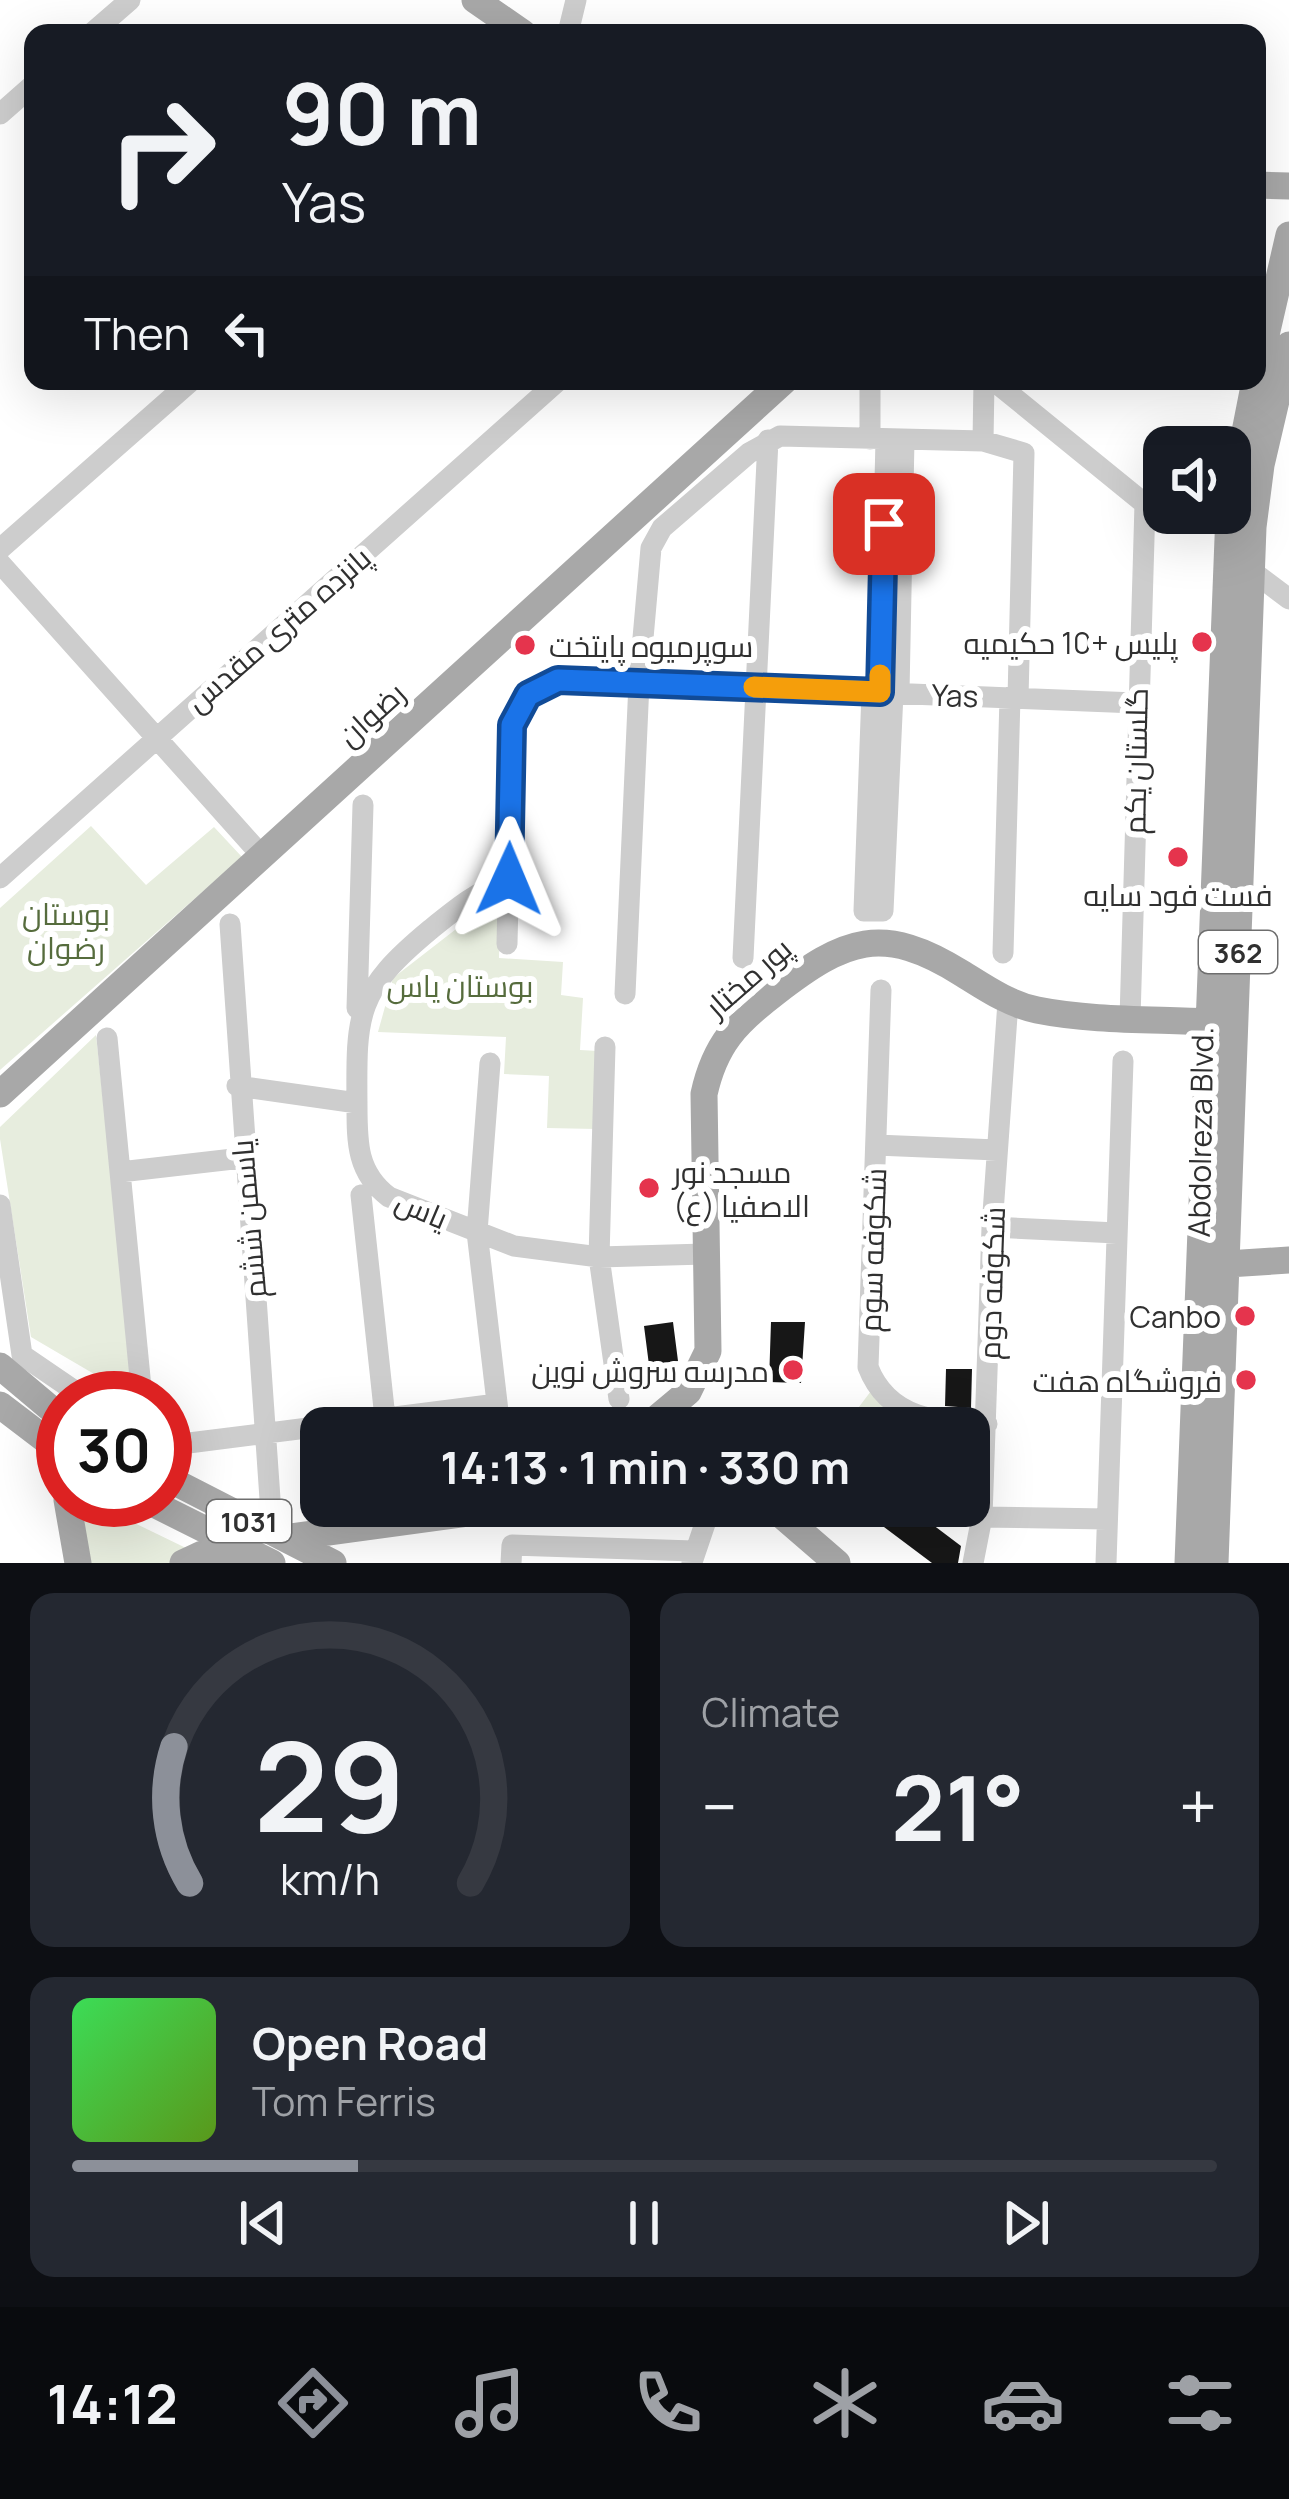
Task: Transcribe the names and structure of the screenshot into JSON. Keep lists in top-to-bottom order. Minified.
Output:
{"streets":{"main road":["رضوان","362","پور مختار","Abdolreza Blvd.","1031"],"street":["پانزده متری مقدس","Yas","گلستان یکم","یاس","یاسمن ششم","شکوفه سوم","شکوفه دوم"]},"crossings":[["Yas","گلستان یکم"],["Yas","یاس"],["گلستان یکم","پور مختار"],["پور مختار","Abdolreza Blvd."],["پور مختار","یاس"],["پور مختار","شکوفه دوم"],["یاسمن ششم","1031"]],"parks":["بوستان رضوان","بوستان یاس"],"places":["پلیس +10 حکیمیه","سوپرمیوه پایتخت","فست فود سایه","مسجد نور الاصفیا (ع)","Canbo","مدرسه سروش نوین","فروشگاه هفت"],"page":{"turn":["90 m","Yas"],"then":"Then","limit":"30","trip":"14:13 · 1 min · 330 m","tile":"Climate","heat":["−","21°","+"],"song":["Open Road","Tom Ferris"],"tabs":"14:12","gauge":["29","km/h"]}}
